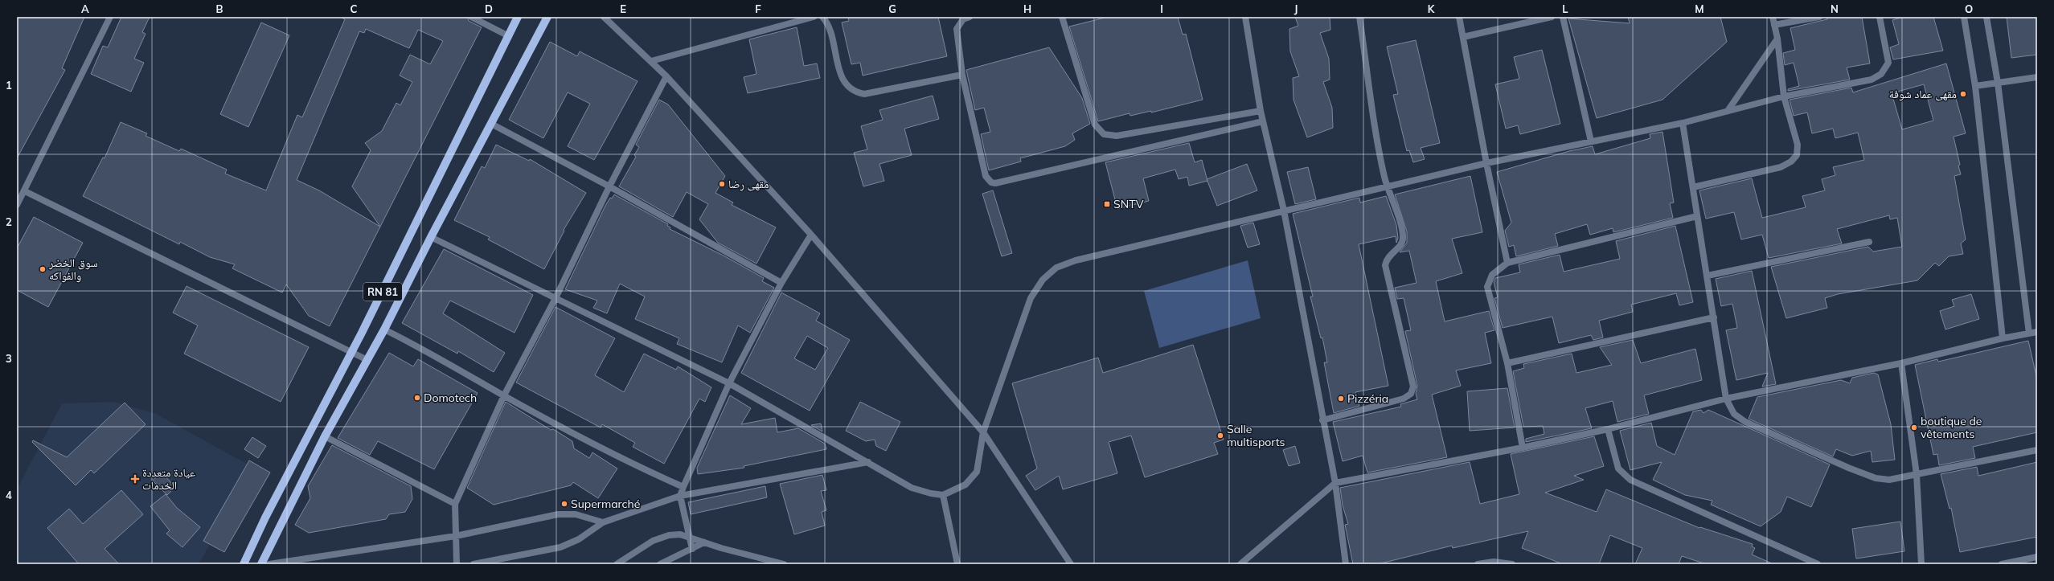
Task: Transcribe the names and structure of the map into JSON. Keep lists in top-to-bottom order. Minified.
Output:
{"streets":{"main road":["RN 81"]},"places":{"other":["مقهى عماد شوفة","مقهى رضا","سوق الخضر والفواكه","Domotech","Pizzéria","boutique de vêtements","Salle multisports","Supermarché"],"transit":["SNTV"],"health":["عيادة متعددة الخدمات"]},"grid":{"columns":["A","B","C","D","E","F","G","H","I","J","K","L","M","N","O"],"rows":["1","2","3","4"]}}
